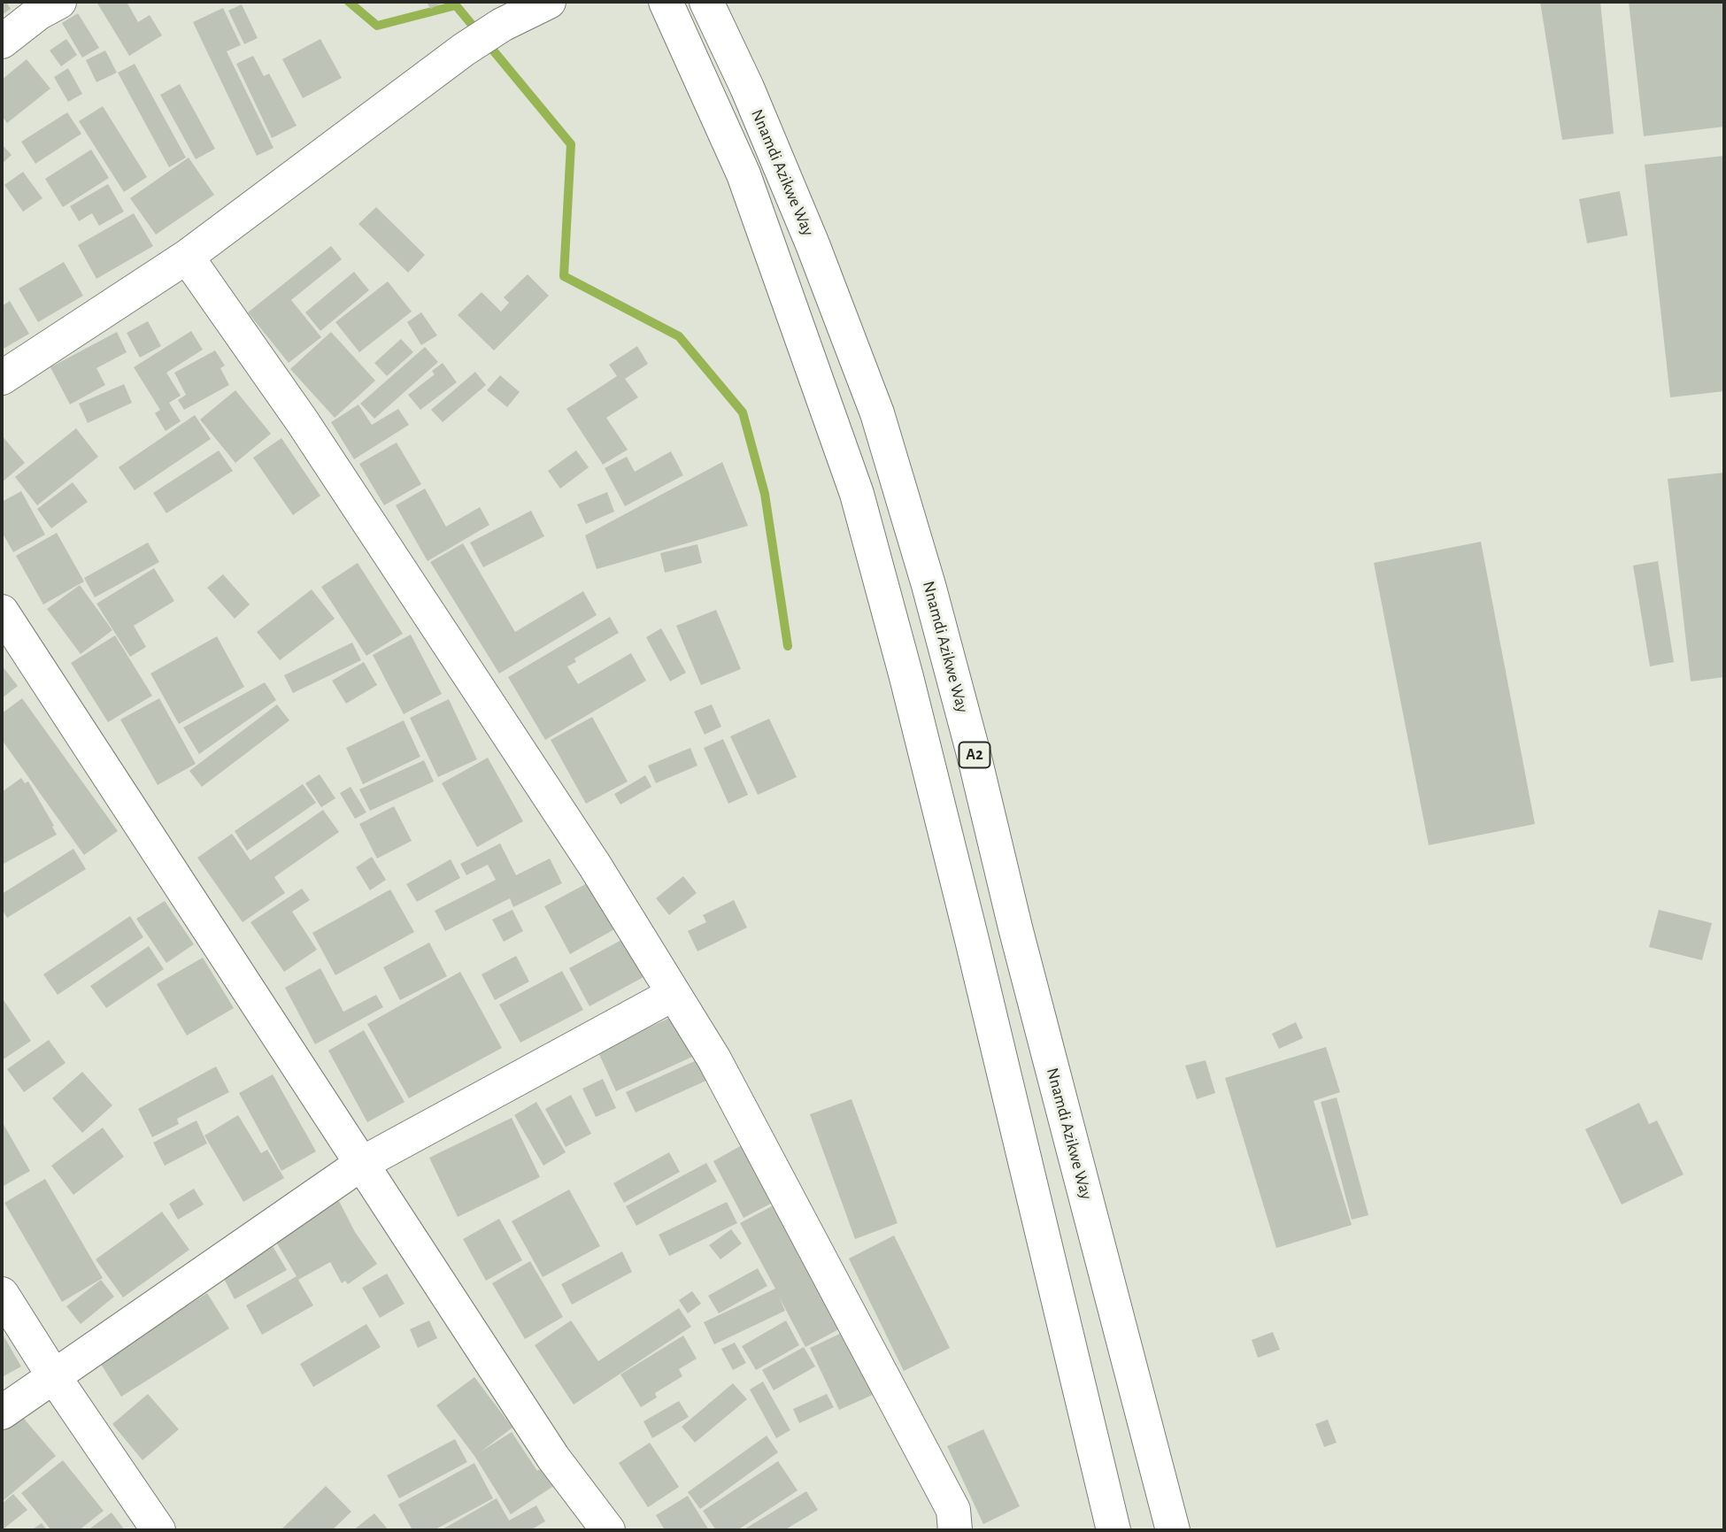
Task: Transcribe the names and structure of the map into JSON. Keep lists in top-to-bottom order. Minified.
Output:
{"streets":{"main road":["Nnamdi Azikwe Way","A2"]}}
